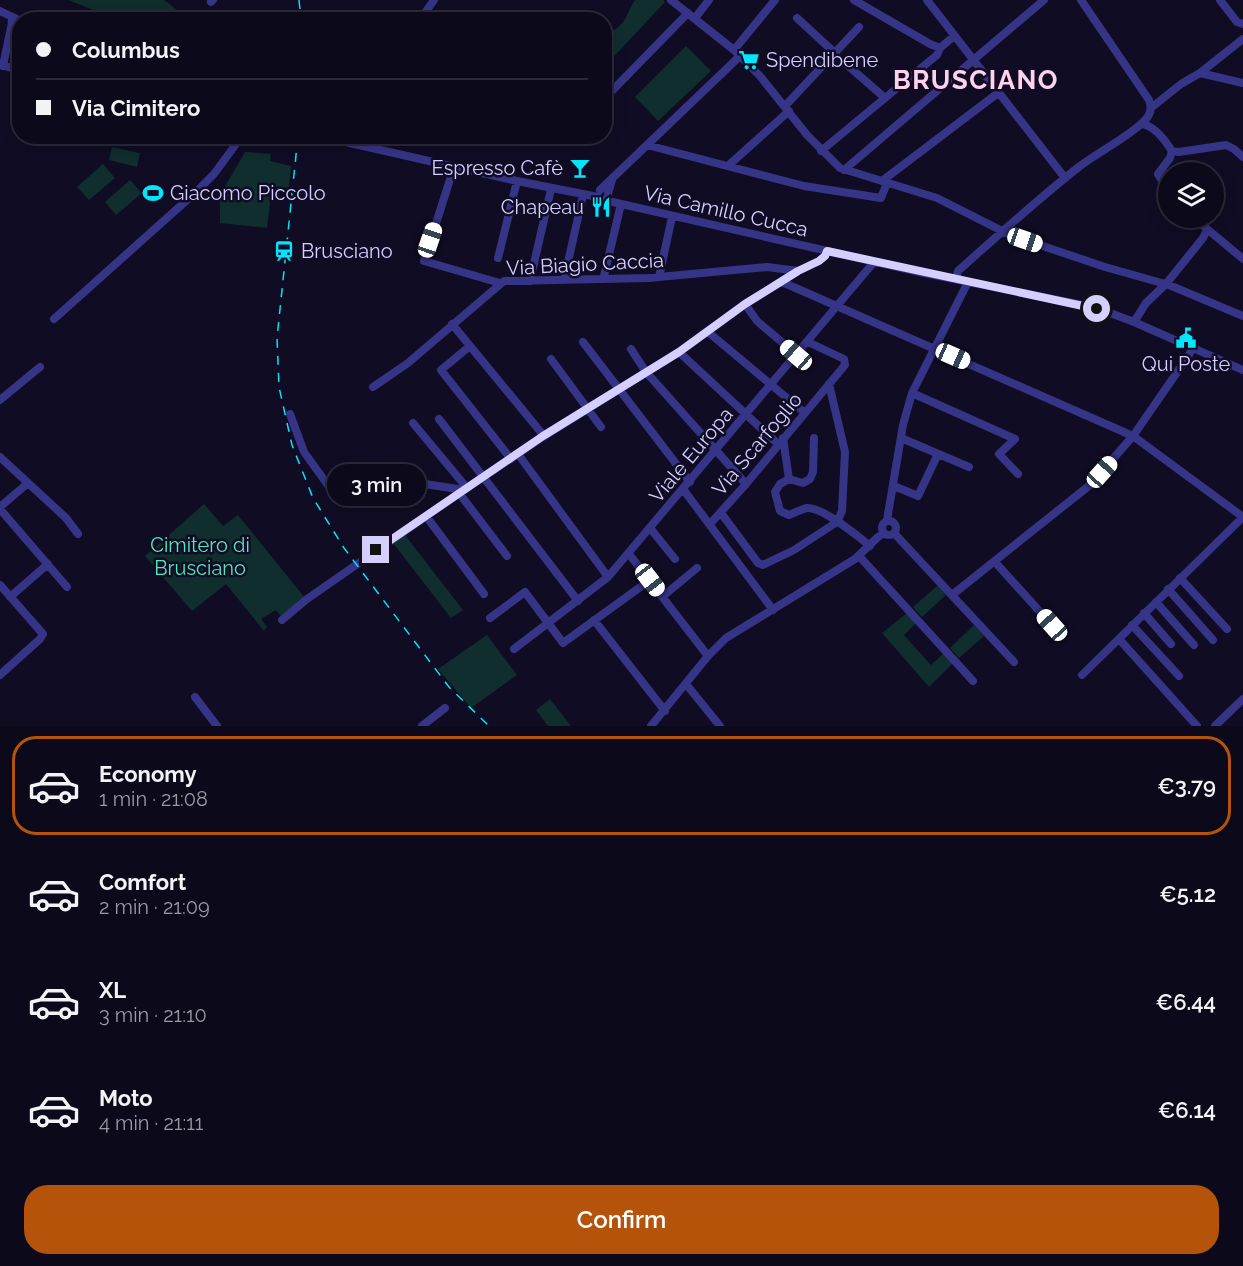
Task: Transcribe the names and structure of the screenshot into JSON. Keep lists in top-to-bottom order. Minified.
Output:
{"streets":{"street":["Via Camillo Cucca","Via Biagio Caccia","Via Scarfoglio","Viale Europa"]},"crossings":[["Via Camillo Cucca","Viale Europa"],["Via Scarfoglio","Viale Europa"]],"districts":["BRUSCIANO"],"parks":["Cimitero di Brusciano"],"places":{"supermarket":["Spendibene"],"bar":["Espresso Cafè"],"sports":["Giacomo Piccolo"],"restaurant":["Chapeau"],"station":["Brusciano"],"public building":["Qui Poste"]},"page":{"banner":["Columbus","Via Cimitero"],"bubble":"3 min","list":[{"name":"Economy","note":"1 min · 21:08","value":"€3.79"},{"name":"Comfort","note":"2 min · 21:09","value":"€5.12"},{"name":"XL","note":"3 min · 21:10","value":"€6.44"},{"name":"Moto","note":"4 min · 21:11","value":"€6.14"}],"buttons":"Confirm"}}
